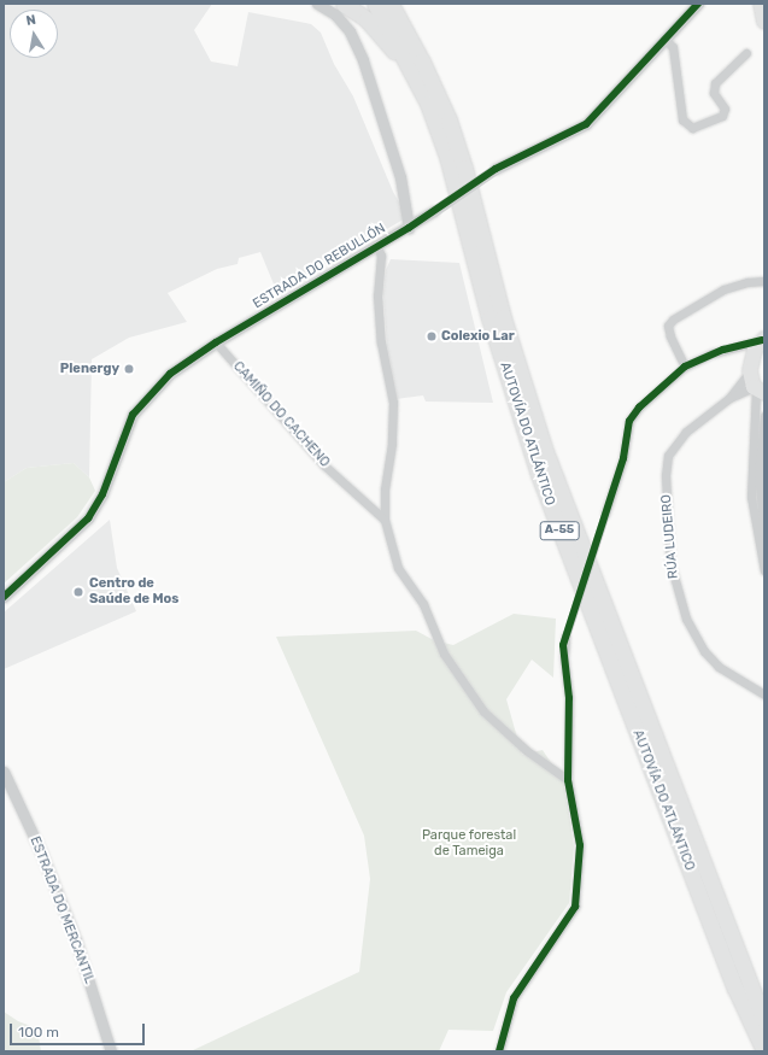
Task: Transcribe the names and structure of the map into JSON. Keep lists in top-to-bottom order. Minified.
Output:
{"streets":{"highway":["AUTOVÍA DO ATLÁNTICO","A-55"],"street":["ESTRADA DO REBULLÓN","CAMIÑO DO CACHENO","RÚA LUDEIRO","ESTRADA DO MERCANTIL"]},"crossings":[["ESTRADA DO REBULLÓN","CAMIÑO DO CACHENO"]],"parks":["Parque forestal de Tameiga"],"places":["Colexio Lar","Plenergy","Centro de Saúde de Mos"],"scale_bar":"100 m","north":"top"}
